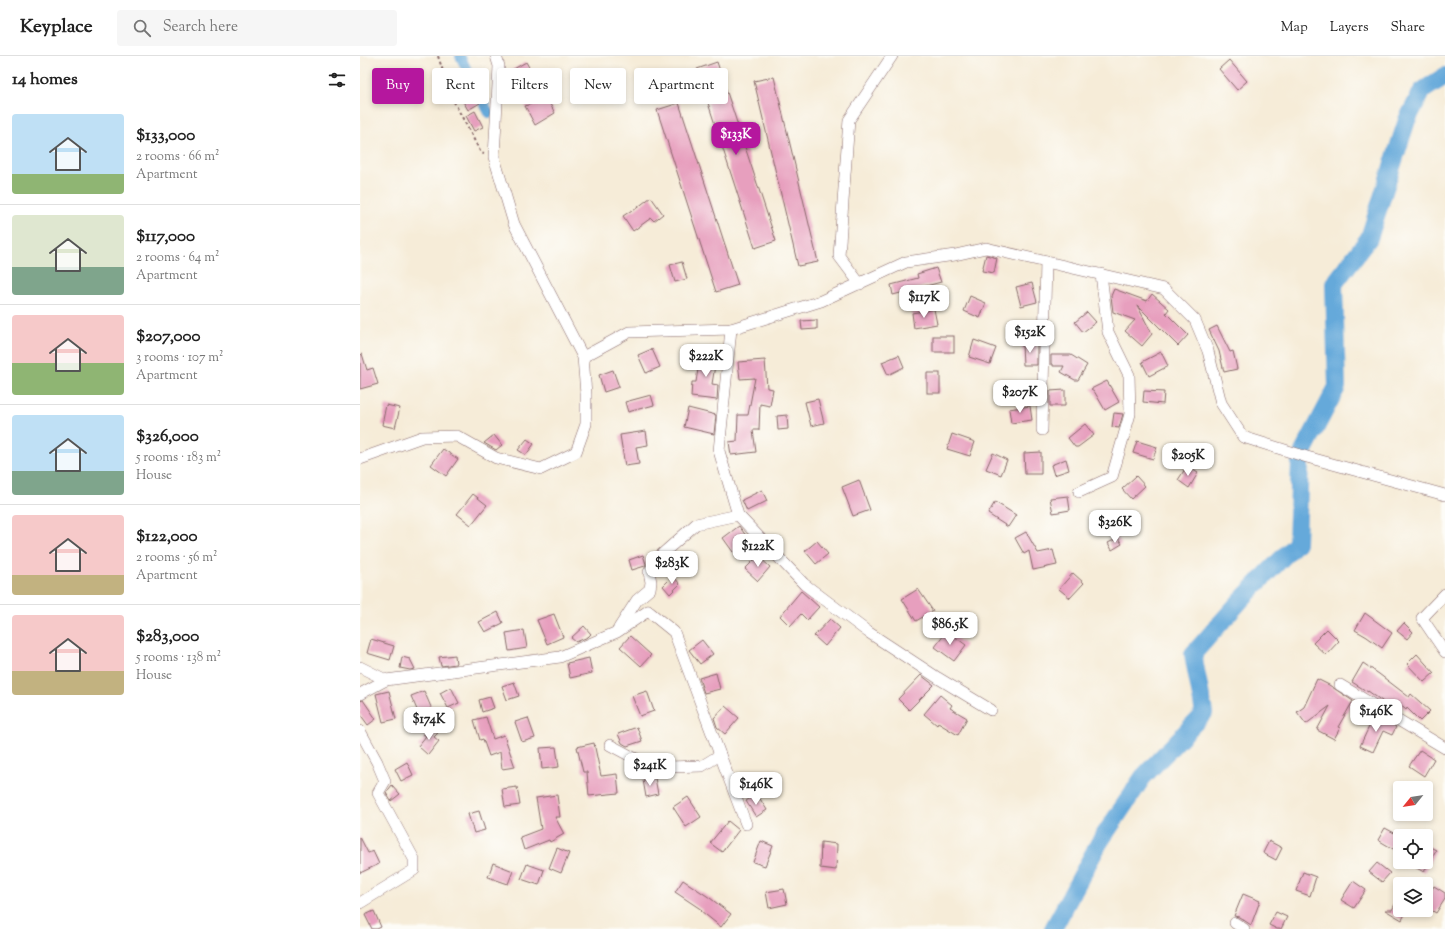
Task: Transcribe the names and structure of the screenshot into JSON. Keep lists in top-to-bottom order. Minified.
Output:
{"north":"bottom left","page":{"header":"Keyplace","search":"Search here","nav":["Map","Layers","Share"],"heading":"14 homes","chip":["Buy","Rent","Filters","New","Apartment"],"list":[{"name":"$133,000","note":"2 rooms · 66 m² · Apartment"},{"name":"$117,000","note":"2 rooms · 64 m² · Apartment"},{"name":"$207,000","note":"3 rooms · 107 m² · Apartment"},{"name":"$326,000","note":"5 rooms · 183 m² · House"},{"name":"$122,000","note":"2 rooms · 56 m² · Apartment"},{"name":"$283,000","note":"5 rooms · 138 m² · House"}],"price":["$133K","$117K","$152K","$222K","$207K","$205K","$326K","$122K","$283K","$86.5K","$146K","$174K","$241K","$146K"]}}
